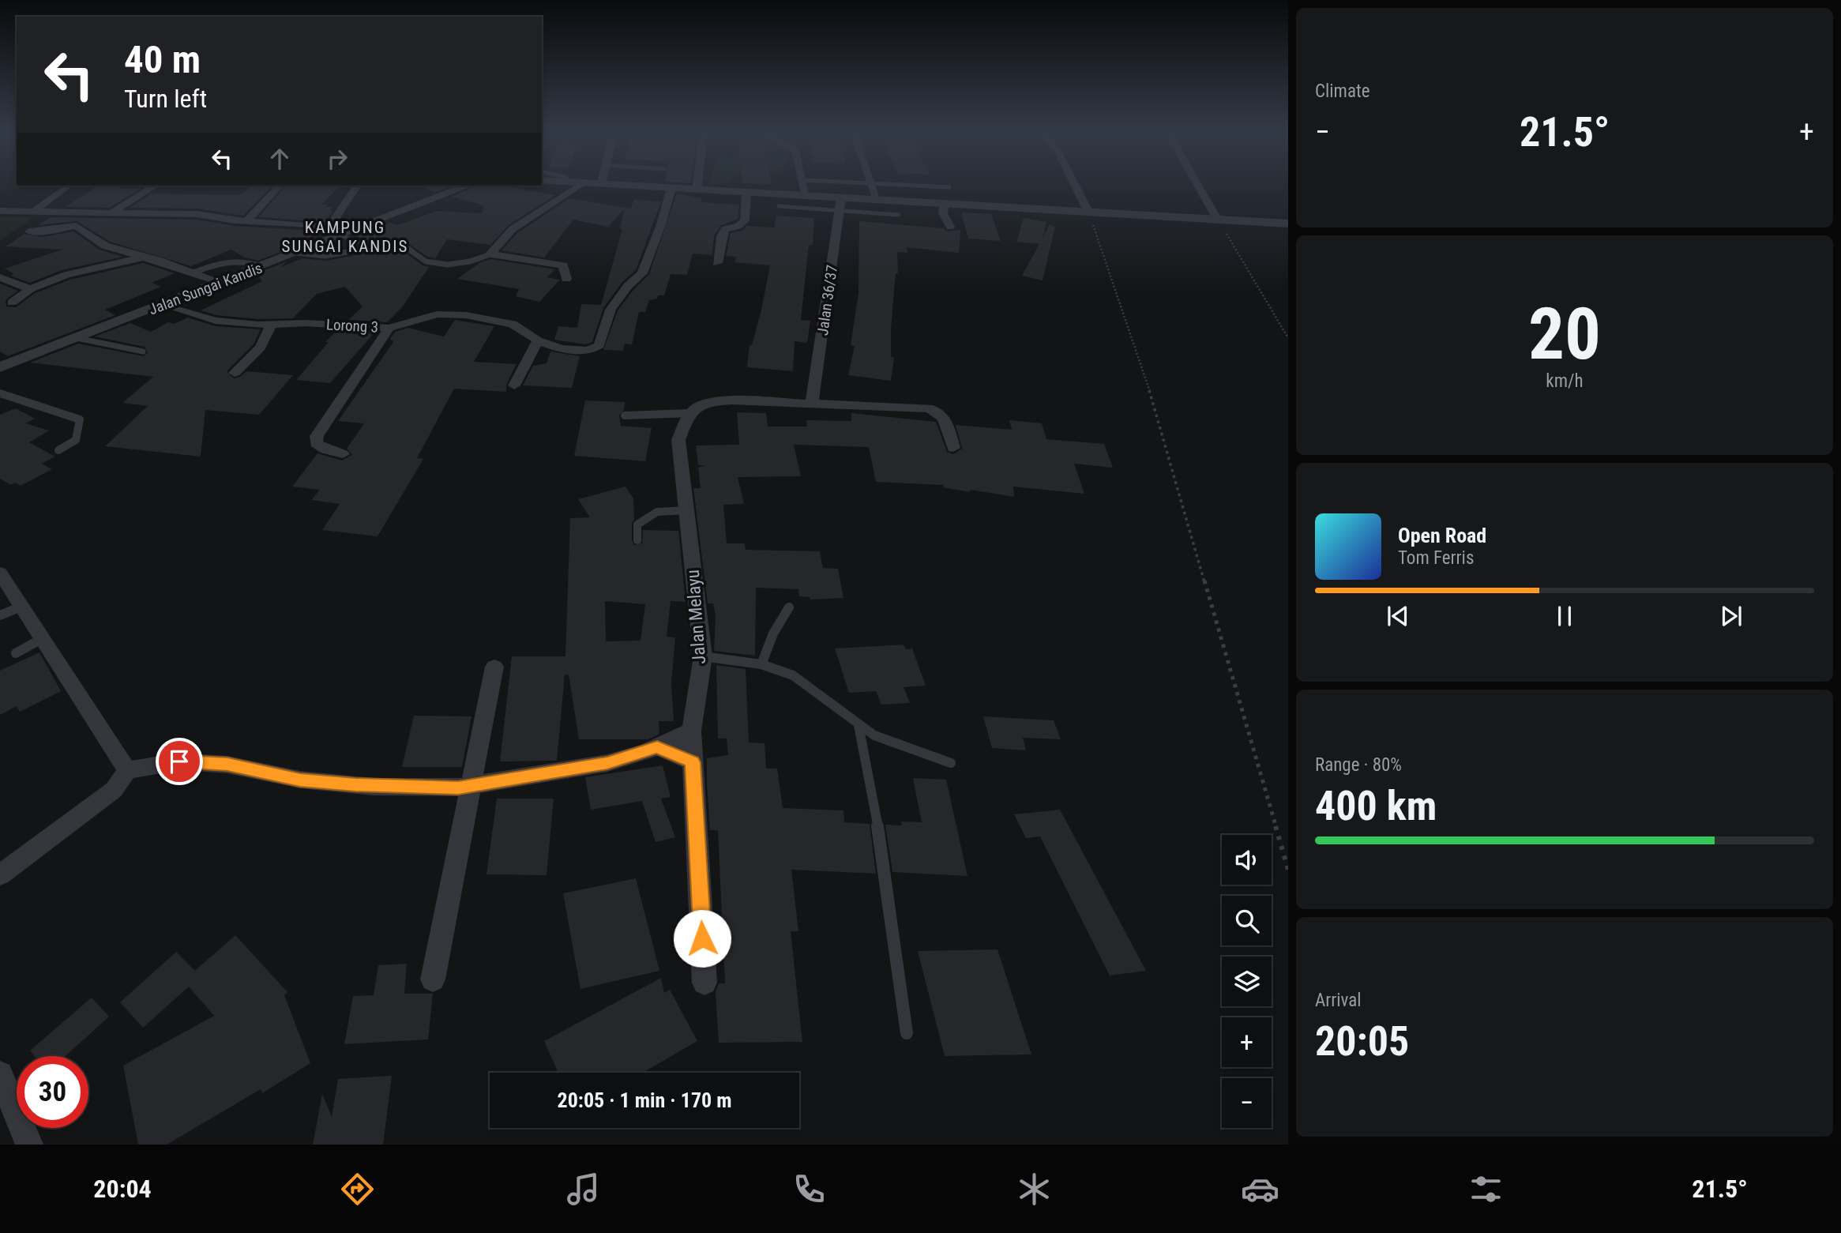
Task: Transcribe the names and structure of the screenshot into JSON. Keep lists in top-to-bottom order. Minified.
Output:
{"streets":{"street":["Jalan Sungai Kandis","Jalan 36/37","Lorong 3","Jalan Melayu"]},"crossings":[["Jalan Sungai Kandis","Lorong 3"]],"districts":["KAMPUNG SUNGAI KANDIS"],"page":{"tile":["Climate",["20","km/h"],["Range · 80%","400 km"],["Arrival","20:05"]],"turn":["40 m","Turn left"],"heat":["−","21.5°","+"],"song":["Open Road","Tom Ferris"],"map_buttons":["+","−"],"limit":"30","trip":"20:05 · 1 min · 170 m","tabs":["20:04","21.5°"]}}
